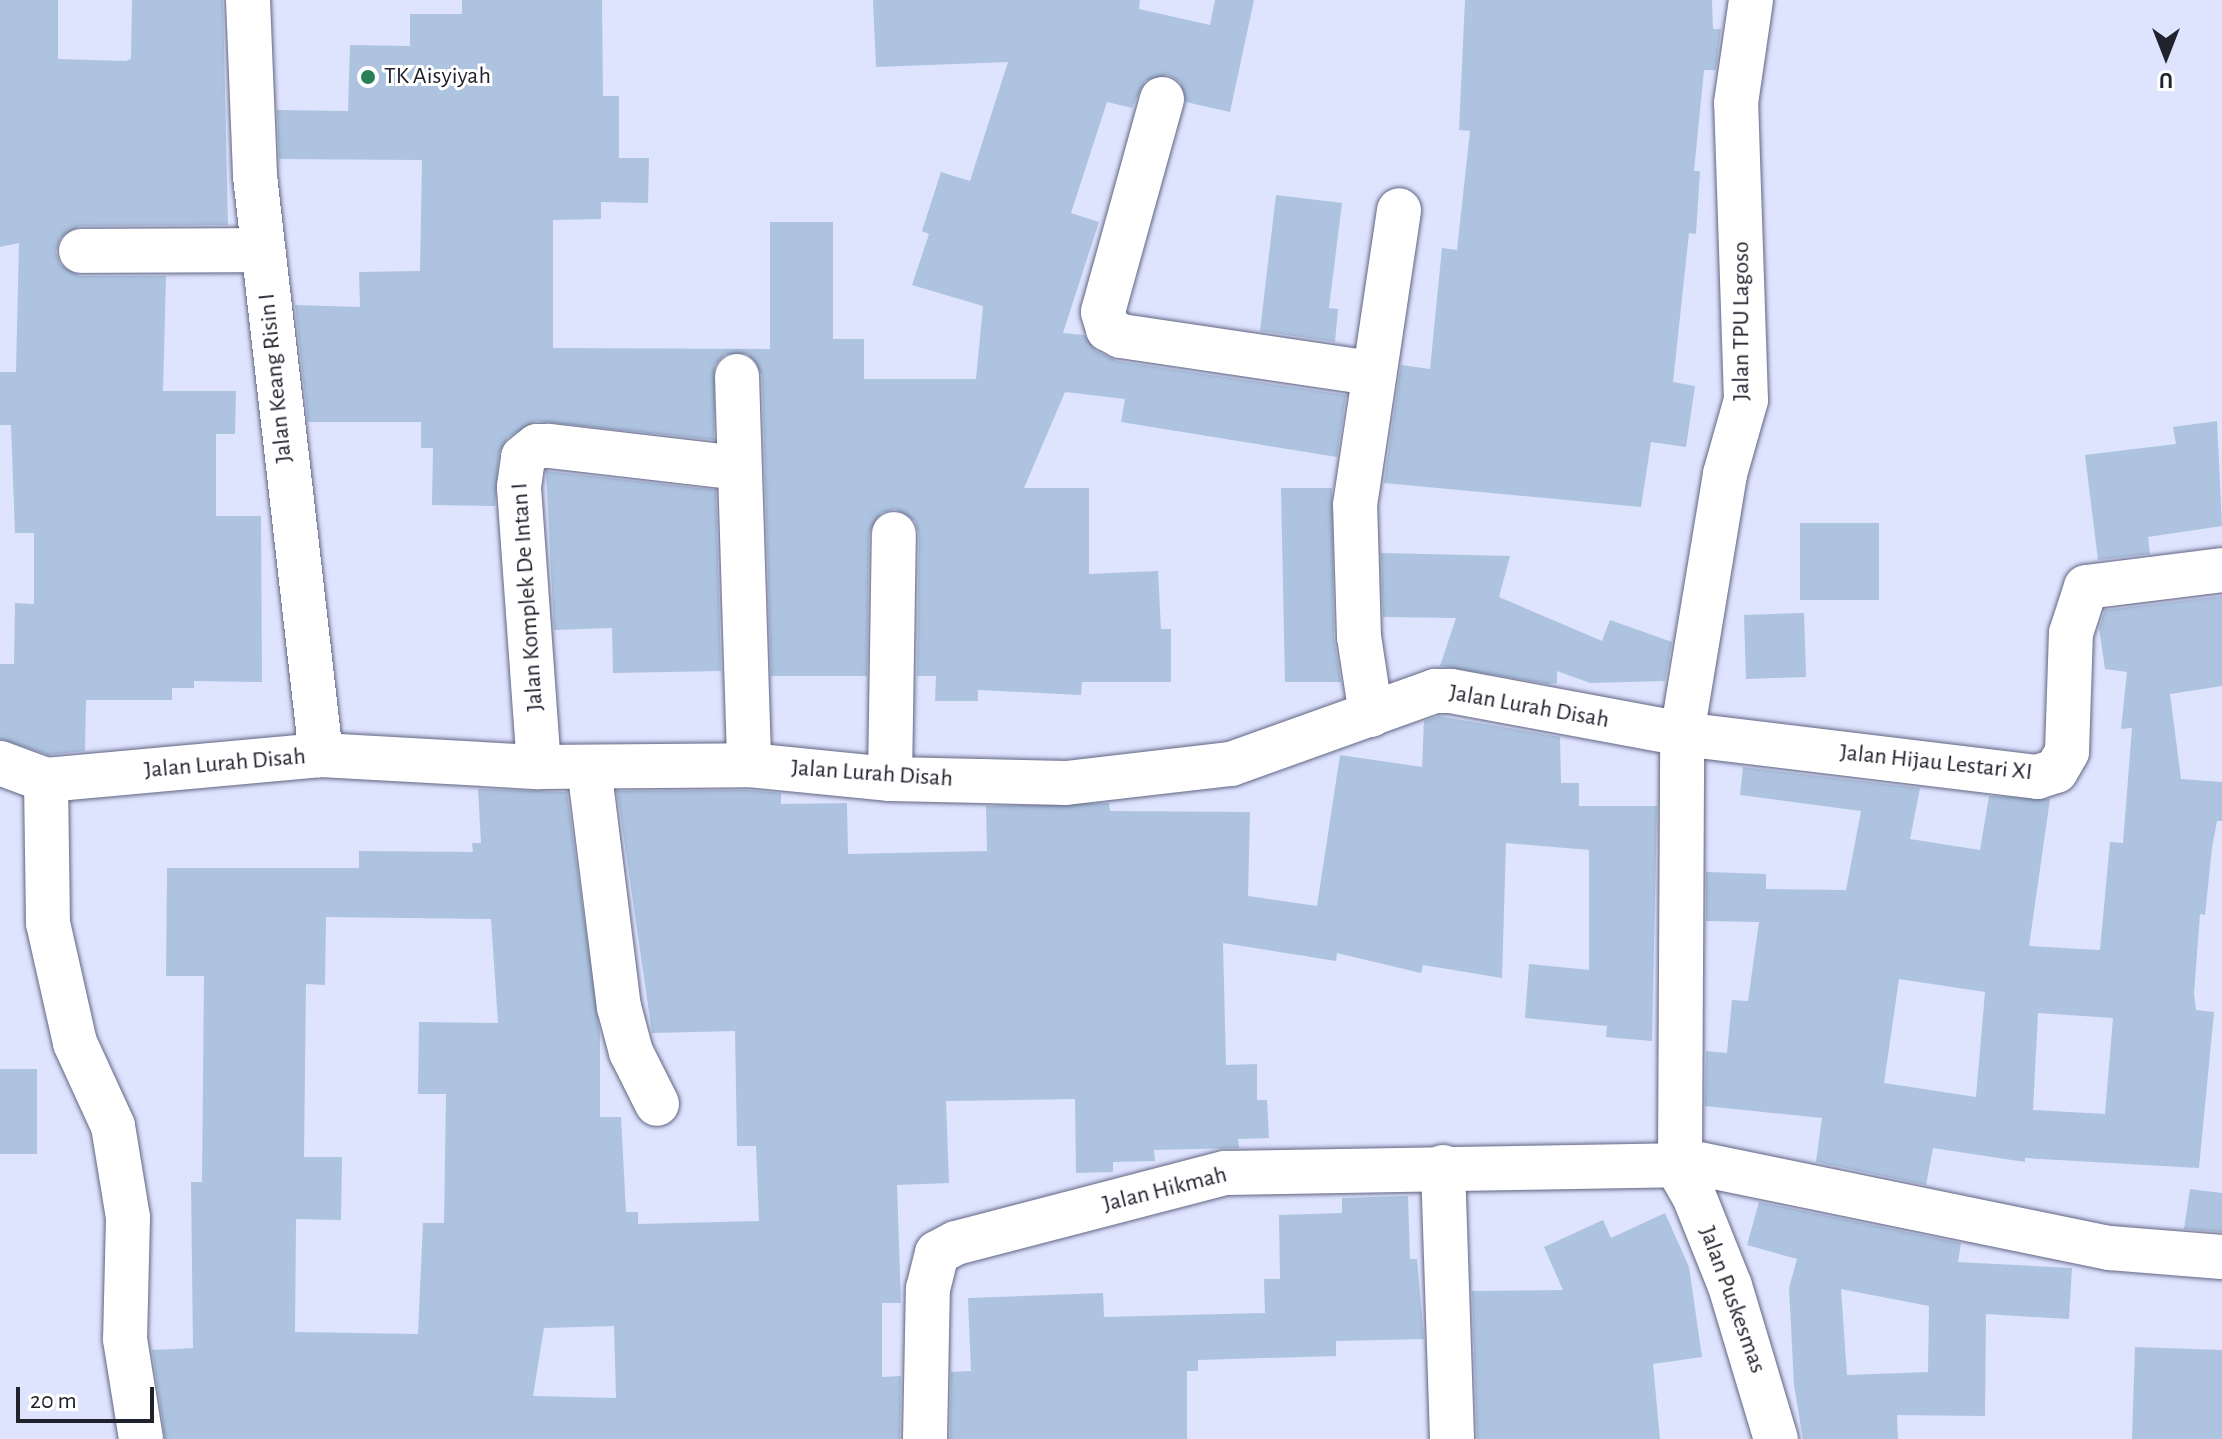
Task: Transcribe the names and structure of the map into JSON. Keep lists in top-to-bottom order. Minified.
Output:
{"streets":{"street":["Jalan TPU Lagoso","Jalan Keang Risin I","Jalan Komplek De Intan I","Jalan Lurah Disah","Jalan Hijau Lestari XI","Jalan Hikmah","Jalan Puskesmas"]},"crossings":[["Jalan TPU Lagoso","Jalan Lurah Disah"],["Jalan TPU Lagoso","Jalan Hijau Lestari XI"],["Jalan TPU Lagoso","Jalan Hikmah"],["Jalan TPU Lagoso","Jalan Puskesmas"],["Jalan Keang Risin I","Jalan Lurah Disah"],["Jalan Komplek De Intan I","Jalan Lurah Disah"],["Jalan Lurah Disah","Jalan Hijau Lestari XI"],["Jalan Hikmah","Jalan Puskesmas"]],"places":["TK Aisyiyah"],"scale_bar":"20 m","north":"bottom"}
